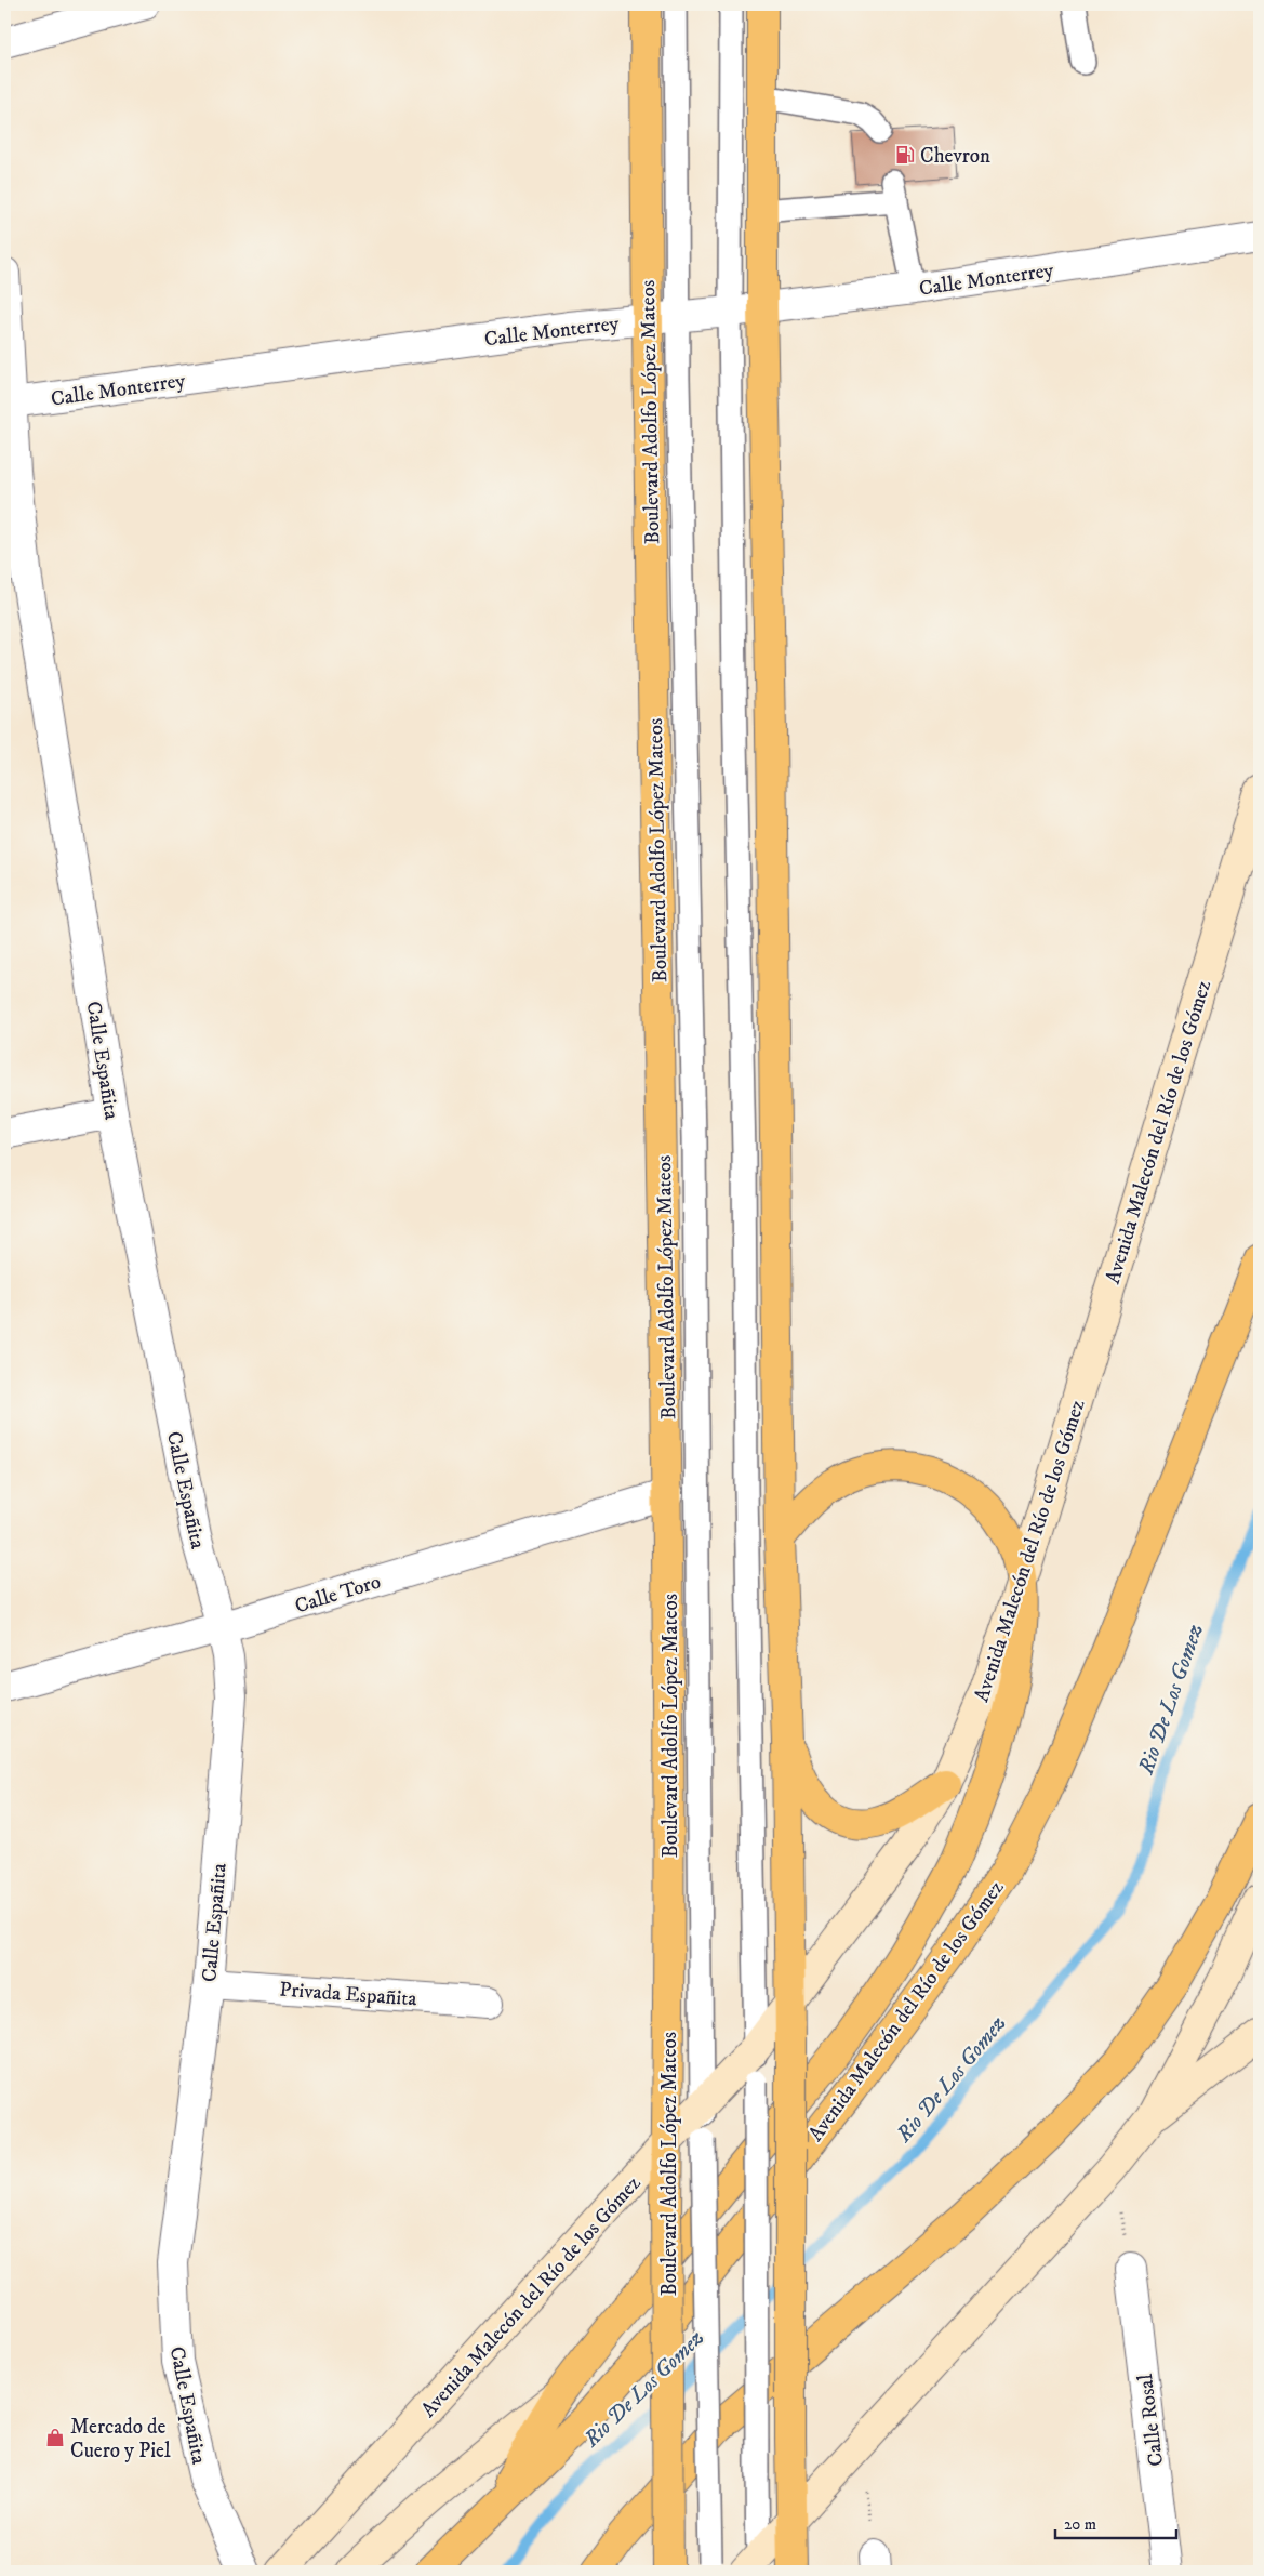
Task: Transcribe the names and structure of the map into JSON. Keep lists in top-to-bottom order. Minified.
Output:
{"streets":{"main road":["Boulevard Adolfo López Mateos","Avenida Malecón del Río de los Gómez"],"street":["Calle Monterrey","Calle Españita","Calle Toro","Privada Españita","Calle Rosal"]},"crossings":[["Calle Monterrey","Boulevard Adolfo López Mateos"],["Calle Monterrey","Calle Españita"],["Boulevard Adolfo López Mateos","Avenida Malecón del Río de los Gómez"],["Boulevard Adolfo López Mateos","Calle Toro"],["Calle Españita","Calle Toro"],["Calle Españita","Privada Españita"]],"water":["Rio De Los Gomez"],"places":{"fuel station":["Chevron"],"shop":["Mercado de Cuero y Piel"]},"scale_bar":"20 m"}
